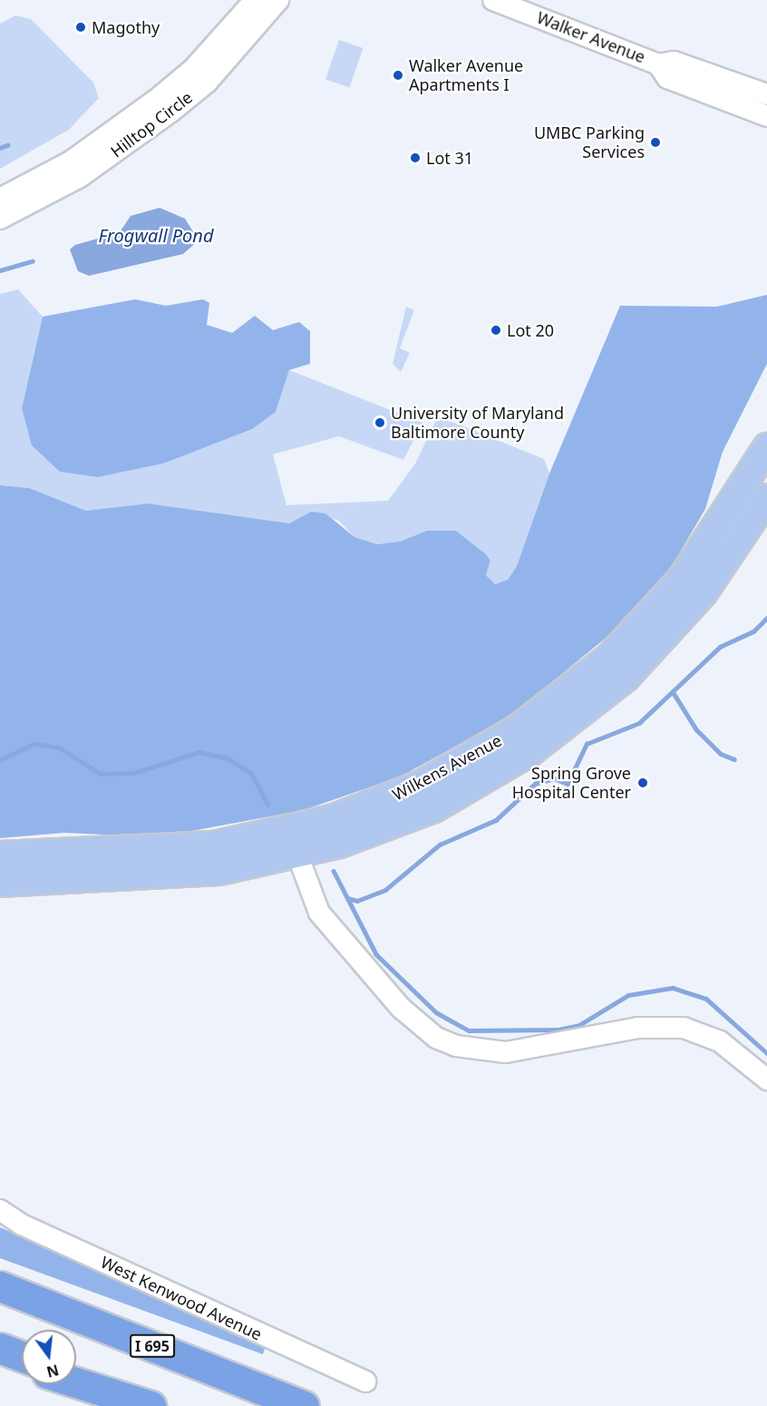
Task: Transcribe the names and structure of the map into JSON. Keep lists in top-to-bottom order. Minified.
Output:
{"streets":{"highway":["I 695"],"main road":["Wilkens Avenue"],"street":["Walker Avenue","Hilltop Circle","West Kenwood Avenue"]},"water":["Frogwall Pond"],"places":["Magothy","Walker Avenue Apartments I","UMBC Parking Services","Lot 31","Lot 20","University of Maryland Baltimore County","Spring Grove Hospital Center"],"north":"bottom"}
